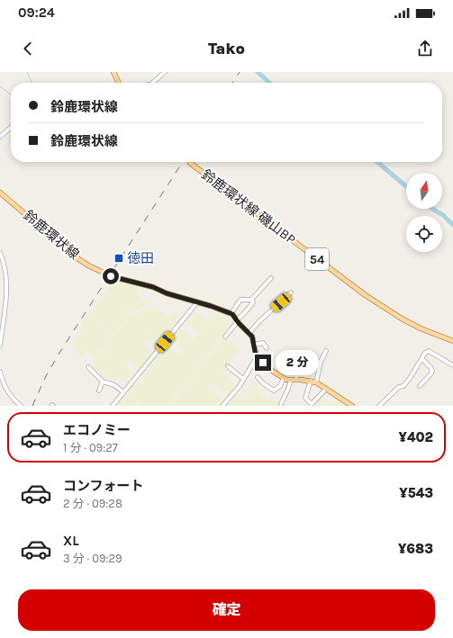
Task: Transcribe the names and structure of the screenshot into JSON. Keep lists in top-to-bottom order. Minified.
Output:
{"streets":{"main road":["鈴鹿環状線 磯山BP","鈴鹿環状線","54"]},"places":{"transit":["徳田"]},"north":"top","page":{"status":"09:24","header":"Tako","banner":["鈴鹿環状線","鈴鹿環状線"],"bubble":"2 分","list":[{"name":"エコノミー","note":"1 分 · 09:27","value":"¥402"},{"name":"コンフォート","note":"2 分 · 09:28","value":"¥543"},{"name":"XL","note":"3 分 · 09:29","value":"¥683"}],"buttons":"確定"}}
